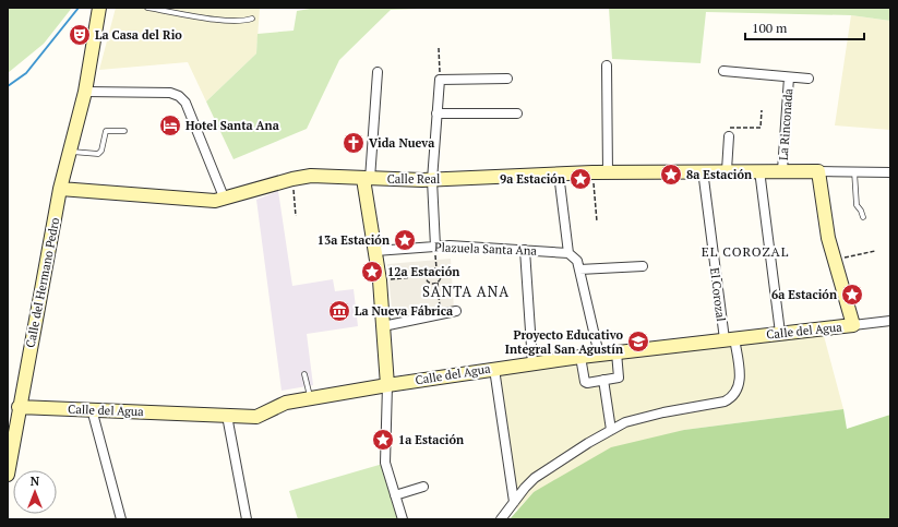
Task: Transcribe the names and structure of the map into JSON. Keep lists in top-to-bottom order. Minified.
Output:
{"streets":{"street":["La Rinconada","Calle Real","Plazuela Santa Ana","Calle del Hermano Pedro","El Corozal","Calle del Agua"]},"crossings":[["La Rinconada","Calle Real"],["Calle Real","Calle del Hermano Pedro"],["Calle Real","El Corozal"],["Calle del Hermano Pedro","Calle del Agua"],["El Corozal","Calle del Agua"]],"districts":["EL COROZAL","SANTA ANA"],"places":{"theatre":["La Casa del Rio"],"hotel":["Hotel Santa Ana"],"church":["Vida Nueva"],"place":["8a Estación","9a Estación","13a Estación","12a Estación","6a Estación","1a Estación"],"museum":["La Nueva Fábrica"],"school or university":["Proyecto Educativo Integral San Agustín"]},"scale_bar":"100 m","north":"top"}
